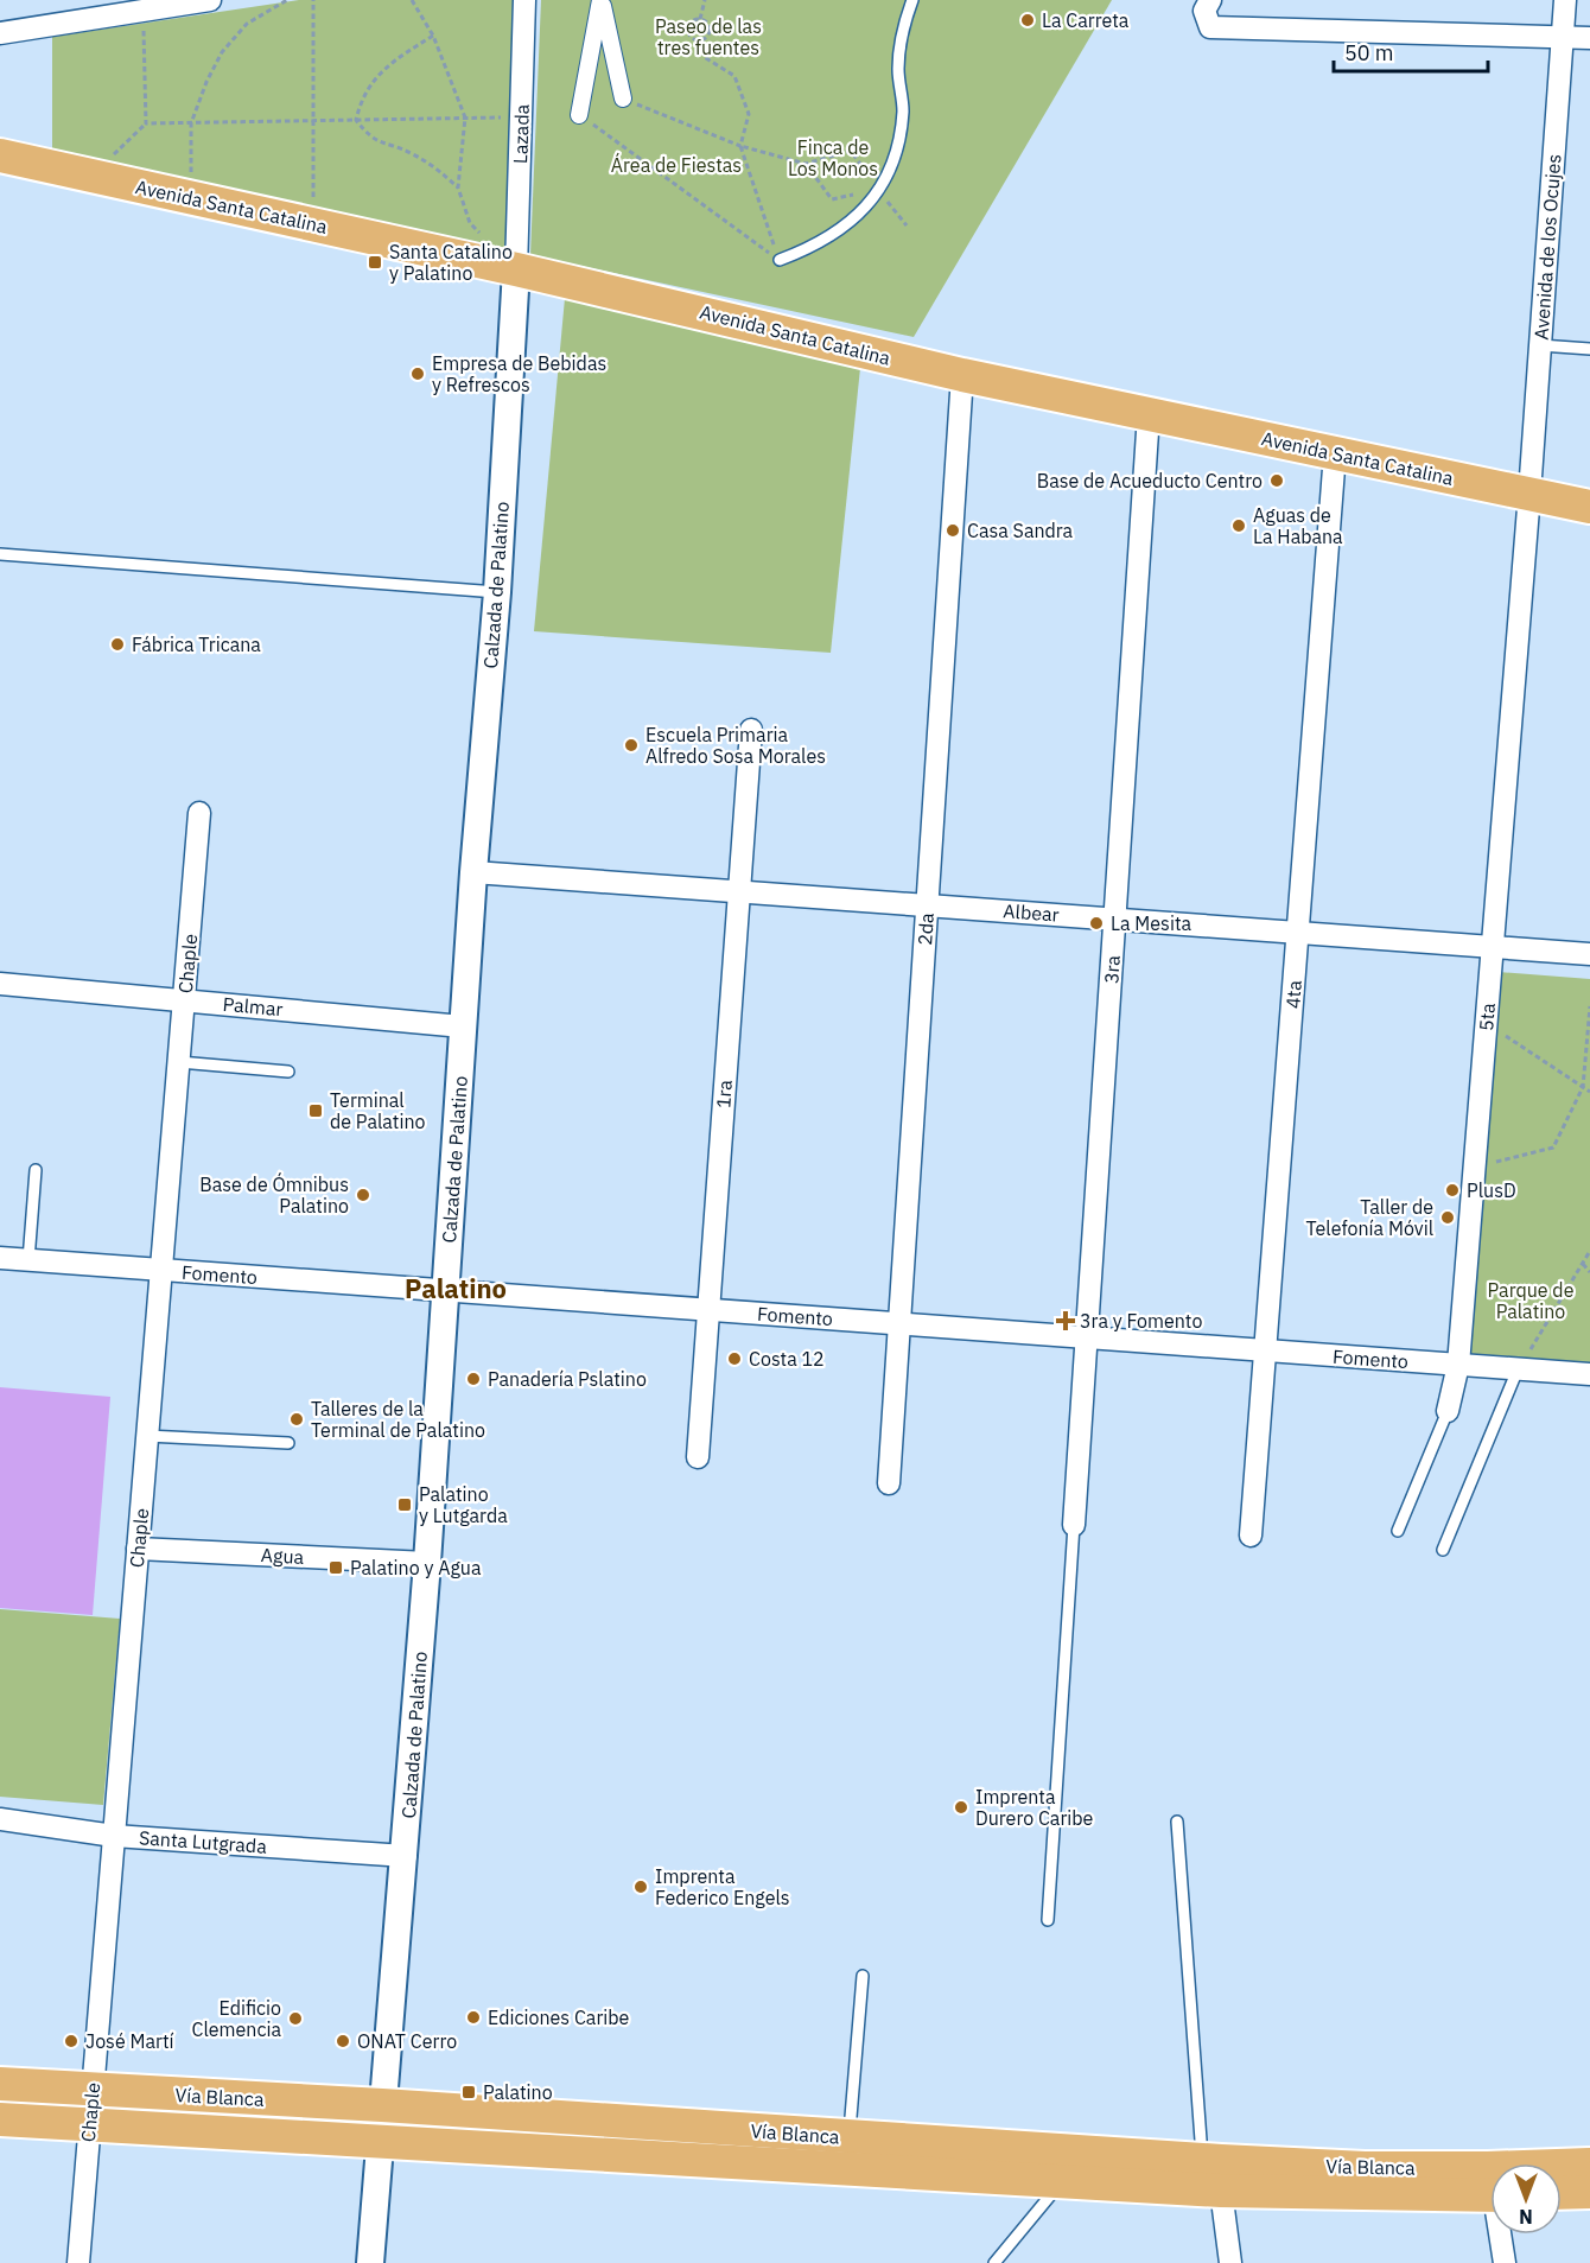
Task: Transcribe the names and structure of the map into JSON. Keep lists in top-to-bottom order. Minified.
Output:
{"streets":{"main road":["Avenida Santa Catalina","Vía Blanca"],"street":["Lazada","Avenida de los Ocujes","Calzada de Palatino","Albear","2da","Chaple","3ra","4ta","Palmar","5ta","1ra","Fomento","Agua","Santa Lutgrada"]},"crossings":[["Lazada","Avenida Santa Catalina"],["Lazada","Calzada de Palatino"],["Avenida Santa Catalina","Avenida de los Ocujes"],["Avenida Santa Catalina","Calzada de Palatino"],["Avenida Santa Catalina","2da"],["Avenida Santa Catalina","3ra"],["Avenida Santa Catalina","4ta"],["Avenida Santa Catalina","5ta"],["Avenida de los Ocujes","5ta"],["Calzada de Palatino","Albear"],["Calzada de Palatino","Palmar"],["Calzada de Palatino","Fomento"],["Calzada de Palatino","Agua"],["Calzada de Palatino","Santa Lutgrada"],["Calzada de Palatino","Vía Blanca"],["Albear","2da"],["Albear","3ra"],["Albear","4ta"],["Albear","5ta"],["Albear","1ra"],["2da","Fomento"],["Chaple","Palmar"],["Chaple","Fomento"],["Chaple","Agua"],["Chaple","Santa Lutgrada"],["Chaple","Vía Blanca"],["3ra","Fomento"],["4ta","Fomento"],["5ta","Fomento"],["1ra","Fomento"]],"districts":["Palatino"],"parks":["Paseo de las tres fuentes","Finca de Los Monos","Área de Fiestas","Parque de Palatino"],"places":{"other":["La Carreta","Empresa de Bebidas y Refrescos","Base de Acueducto Centro","Aguas de La Habana","Casa Sandra","Fábrica Tricana","Escuela Primaria Alfredo Sosa Morales","La Mesita","PlusD","Base de Ómnibus Palatino","Taller de Telefonía Móvil","Costa 12","Panadería Pslatino","Talleres de la Terminal de Palatino","Imprenta Durero Caribe","Imprenta Federico Engels","Ediciones Caribe","Edificio Clemencia","José Martí","ONAT Cerro"],"transit":["Santa Catalino y Palatino","Terminal de Palatino","Palatino y Lutgarda","Palatino y Agua","Palatino"],"health":["3ra y Fomento"]},"scale_bar":"50 m","north":"bottom"}
